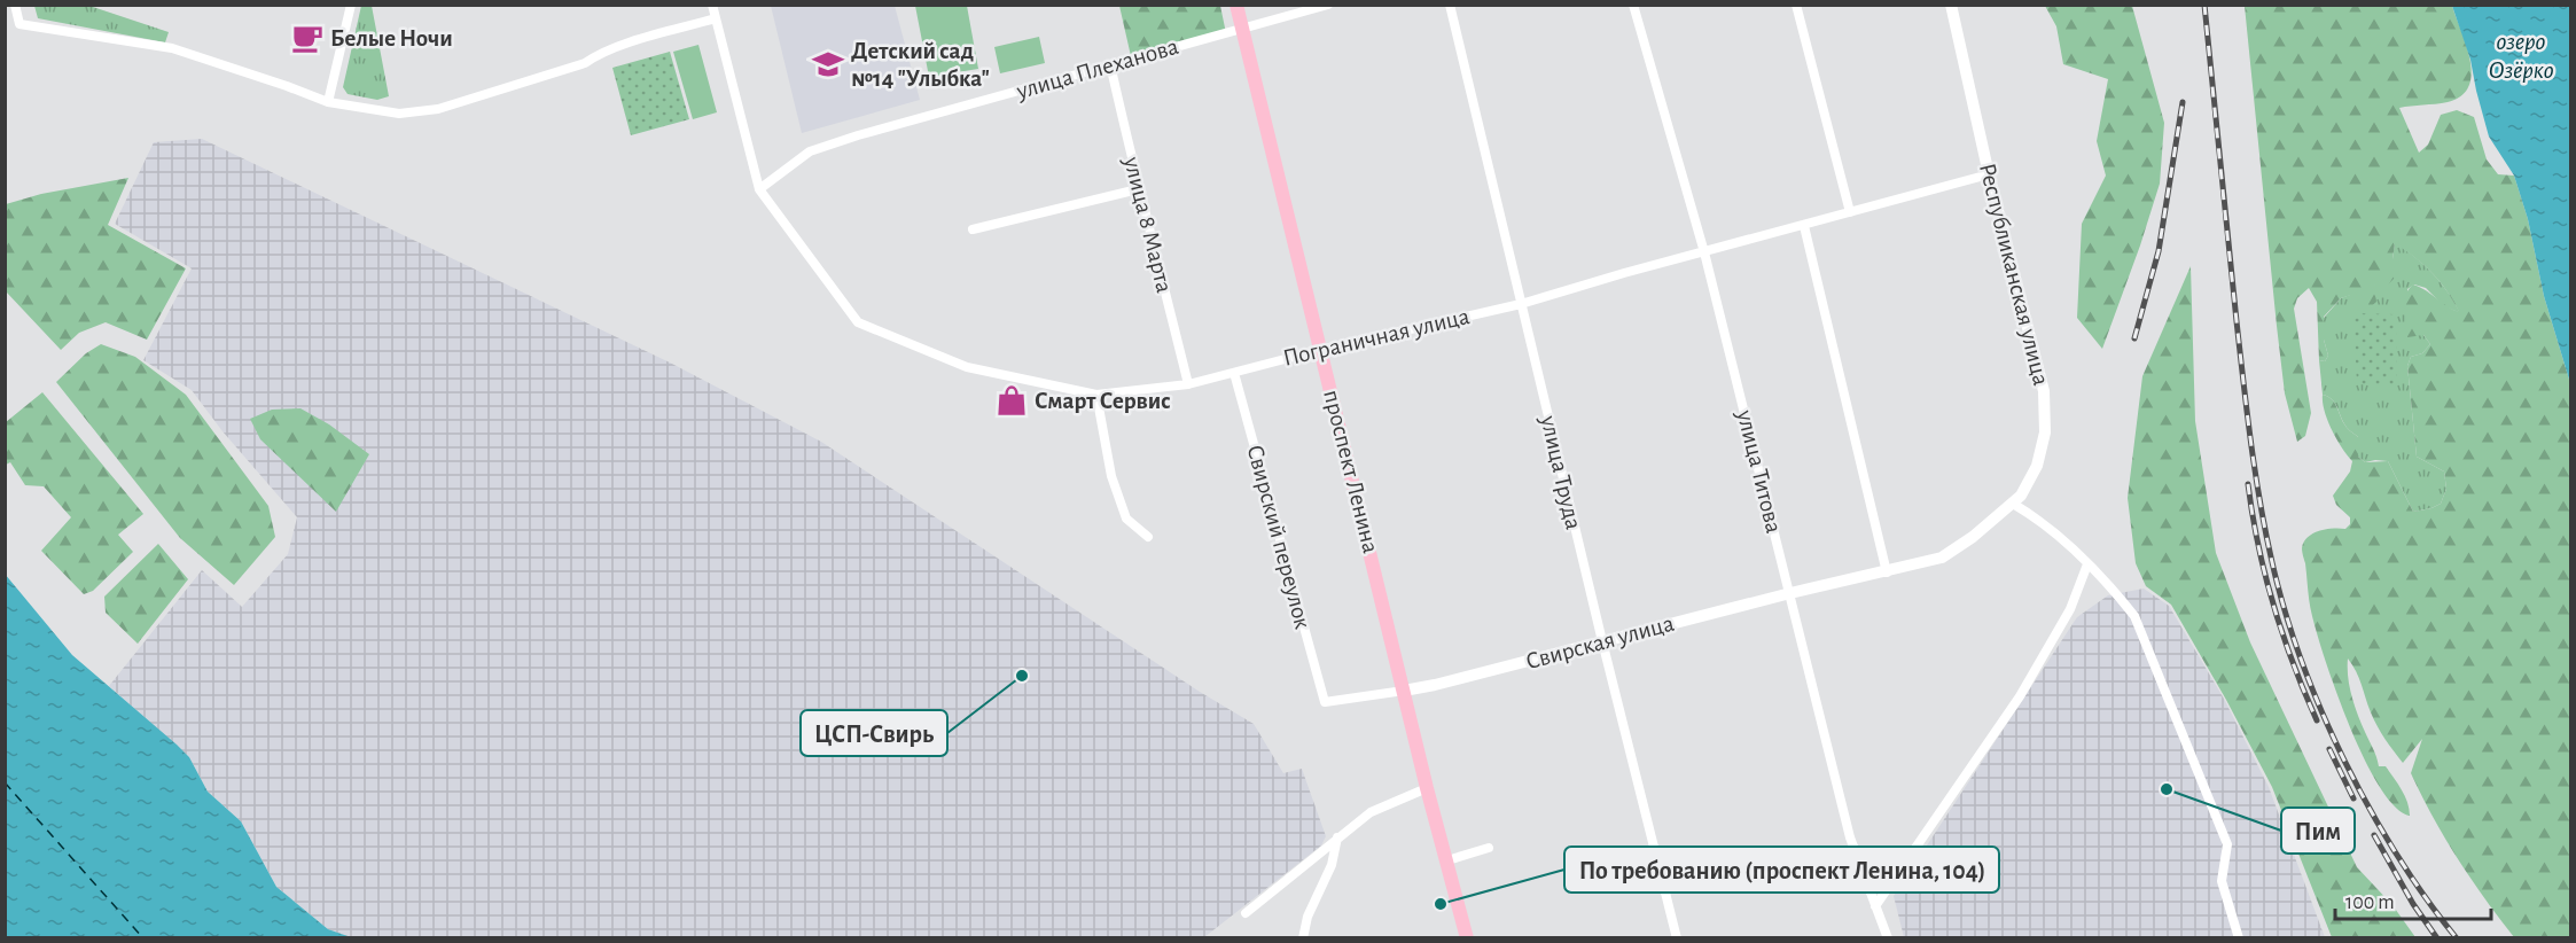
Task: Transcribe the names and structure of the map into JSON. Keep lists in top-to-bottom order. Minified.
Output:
{"streets":{"main road":["проспект Ленина"],"street":["улица Плеханова","улица 8 Марта","Республиканская улица","Пограничная улица","улица Титова","улица Труда","Свирский переулок","Свирская улица"]},"crossings":[["улица Плеханова","улица 8 Марта"],["улица Плеханова","Пограничная улица"],["улица Плеханова","проспект Ленина"],["улица 8 Марта","Пограничная улица"],["Республиканская улица","Пограничная улица"],["Республиканская улица","Свирская улица"],["Пограничная улица","проспект Ленина"],["Пограничная улица","улица Титова"],["Пограничная улица","улица Труда"],["Пограничная улица","Свирский переулок"],["проспект Ленина","Свирская улица"],["улица Титова","Свирская улица"],["улица Труда","Свирская улица"],["Свирский переулок","Свирская улица"]],"water":["озеро Озёрко"],"places":{"cafe":["Белые Ночи"],"school or university":["Детский сад №14 \"Улыбка\""],"shop":["Смарт Сервис"],"other":["ЦСП-Свирь","Пим","По требованию (проспект Ленина, 104)"]},"scale_bar":"100 m"}
